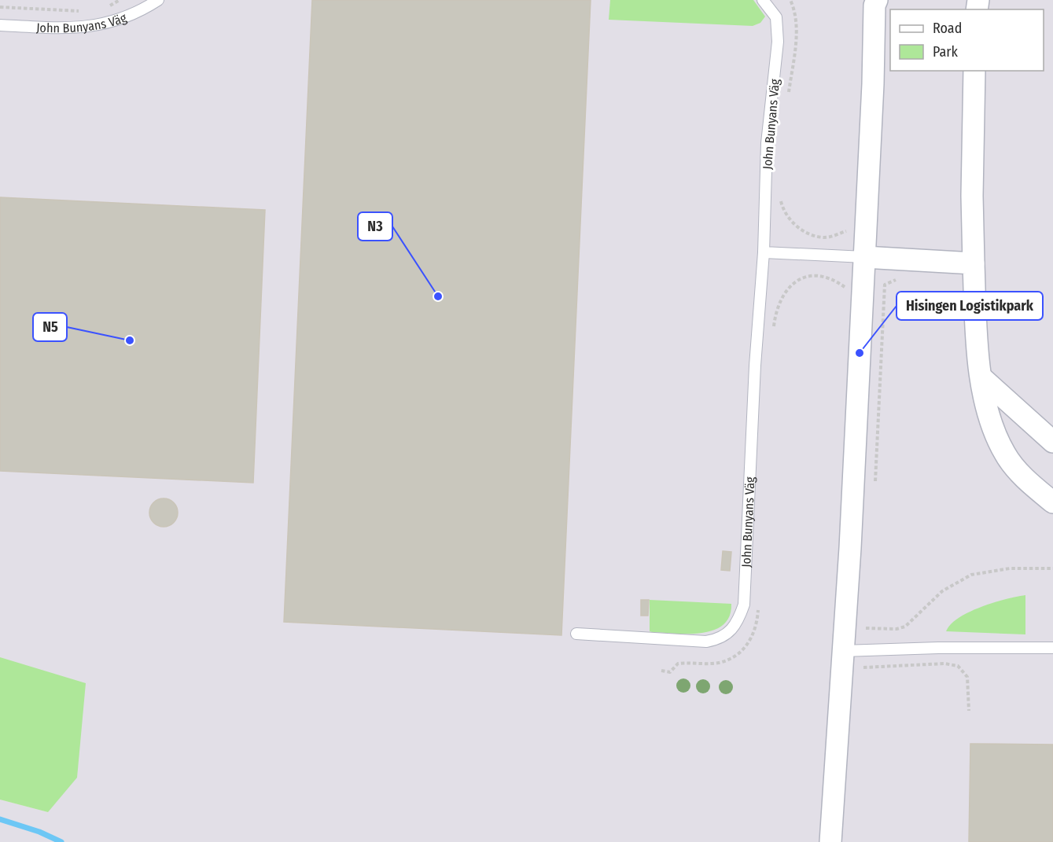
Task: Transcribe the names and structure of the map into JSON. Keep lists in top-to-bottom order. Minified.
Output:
{"streets":{"lane":["John Bunyans Väg"]},"places":["N3","N5","Hisingen Logistikpark"],"legend":["Road","Park"]}
